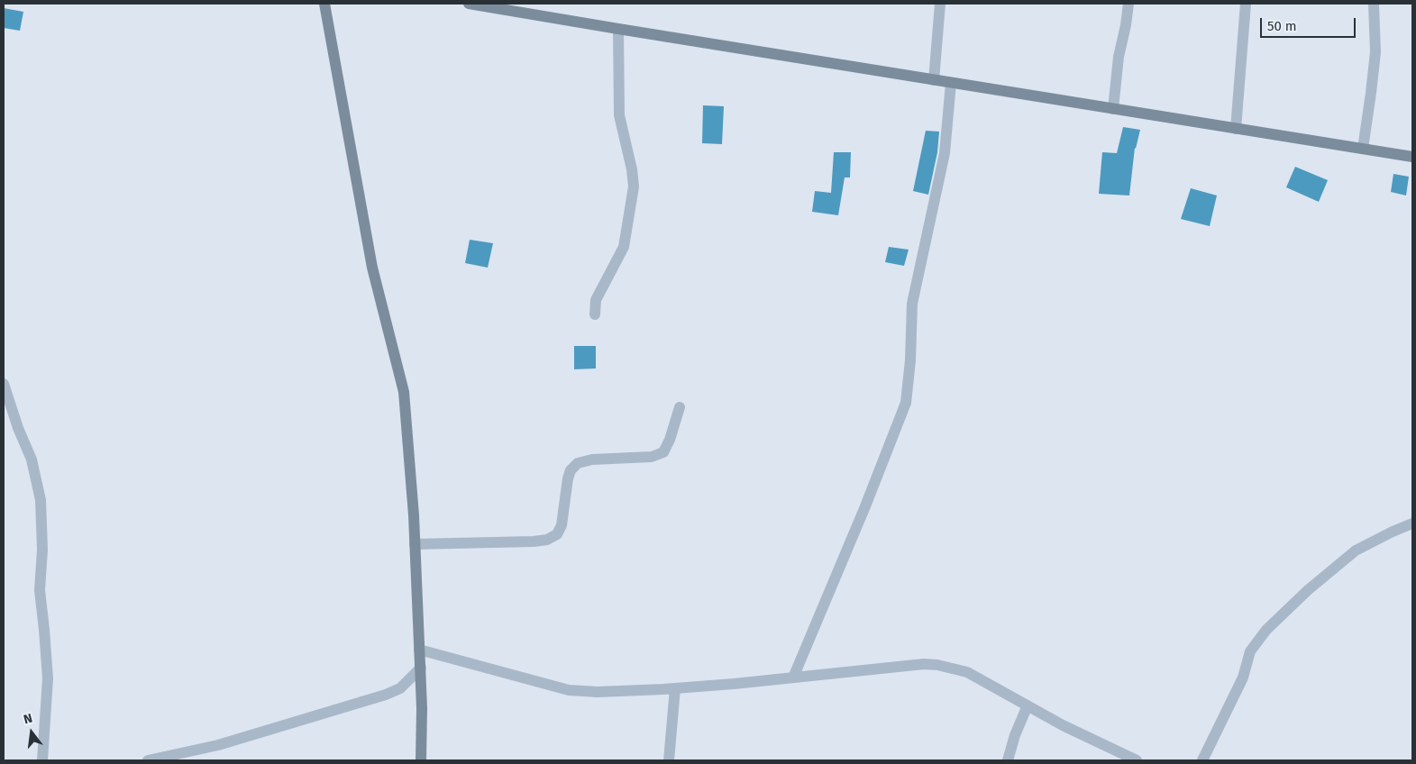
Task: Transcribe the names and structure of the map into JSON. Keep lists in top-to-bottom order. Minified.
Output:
{"scale_bar":"50 m","north":"top"}
